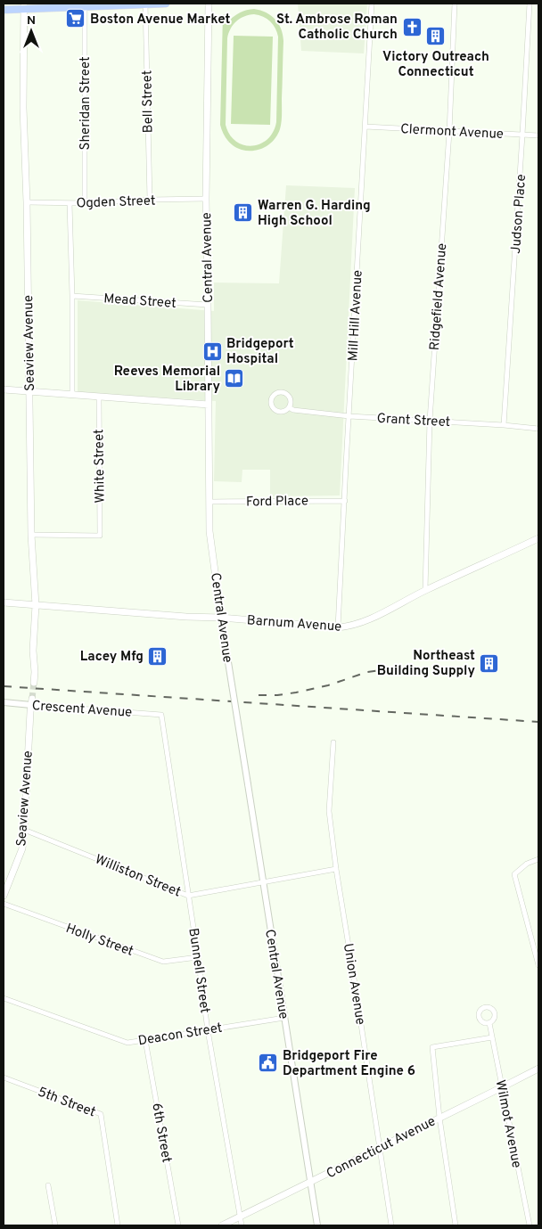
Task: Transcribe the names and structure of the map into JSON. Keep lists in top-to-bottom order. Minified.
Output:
{"streets":{"main road":["Central Avenue","Seaview Avenue","Barnum Avenue","Connecticut Avenue"],"street":["Bell Street","Sheridan Street","Clermont Avenue","Ogden Street","Judson Place","Ridgefield Avenue","Mead Street","Mill Hill Avenue","Grant Street","White Street","Ford Place","Crescent Avenue","Williston Street","Holly Street","Bunnell Street","Union Avenue","Deacon Street","5th Street","Wilmot Avenue","6th Street"]},"crossings":[["Bell Street","Ogden Street"],["Sheridan Street","Ogden Street"],["Clermont Avenue","Judson Place"],["Clermont Avenue","Ridgefield Avenue"],["Clermont Avenue","Mill Hill Avenue"],["Ogden Street","Central Avenue"],["Ogden Street","Seaview Avenue"],["Judson Place","Grant Street"],["Central Avenue","Mead Street"],["Central Avenue","Ford Place"],["Central Avenue","Barnum Avenue"],["Central Avenue","Williston Street"],["Central Avenue","Deacon Street"],["Central Avenue","Connecticut Avenue"],["Ridgefield Avenue","Grant Street"],["Ridgefield Avenue","Barnum Avenue"],["Mill Hill Avenue","Grant Street"],["Mill Hill Avenue","Ford Place"],["Mill Hill Avenue","Barnum Avenue"],["Seaview Avenue","White Street"],["Seaview Avenue","Barnum Avenue"],["Seaview Avenue","Crescent Avenue"],["Seaview Avenue","Williston Street"],["Crescent Avenue","Bunnell Street"],["Williston Street","Bunnell Street"],["Williston Street","Union Avenue"],["Holly Street","Bunnell Street"],["Bunnell Street","Deacon Street"],["Bunnell Street","Connecticut Avenue"],["Union Avenue","Connecticut Avenue"],["Deacon Street","6th Street"],["Wilmot Avenue","Connecticut Avenue"]],"places":{"supermarket":["Boston Avenue Market"],"church":["St. Ambrose Roman Catholic Church"],"building":["Victory Outreach Connecticut","Warren G. Harding High School","Lacey Mfg","Northeast Building Supply"],"hospital":["Bridgeport Hospital"],"library":["Reeves Memorial Library"],"public building":["Bridgeport Fire Department Engine 6"]},"north":"top"}
